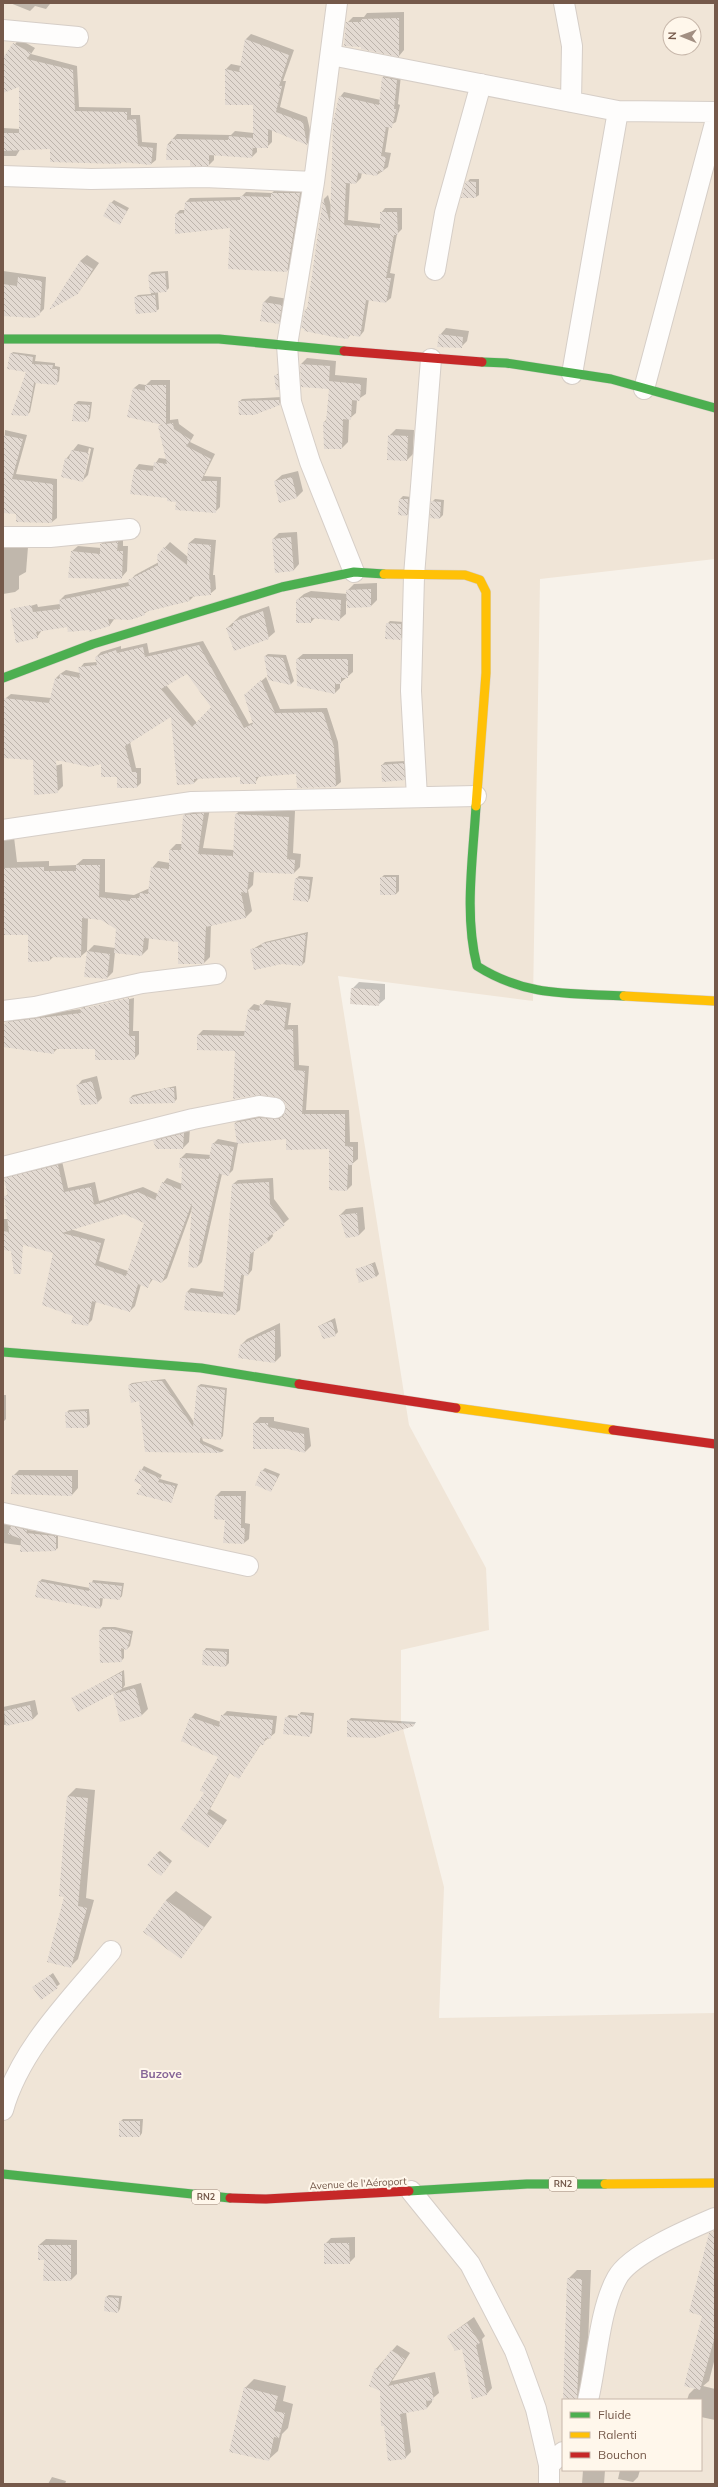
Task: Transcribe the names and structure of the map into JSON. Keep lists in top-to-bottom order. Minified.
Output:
{"streets":{"main road":["Avenue de l'Aéroport","RN2"]},"districts":["Buzove"],"legend":["Fluide","Ralenti","Bouchon"],"north":"left"}
